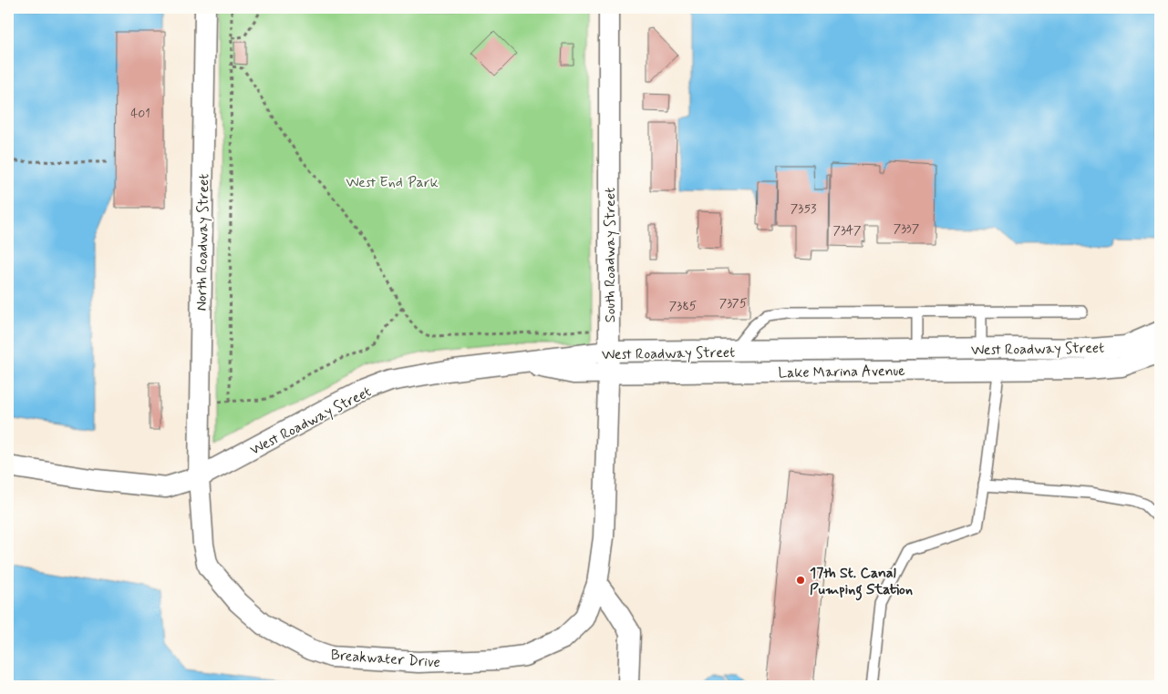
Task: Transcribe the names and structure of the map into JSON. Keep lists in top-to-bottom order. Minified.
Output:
{"streets":{"street":["North Roadway Street","South Roadway Street","West Roadway Street","Lake Marina Avenue","Breakwater Drive"]},"crossings":[["North Roadway Street","West Roadway Street"],["North Roadway Street","Breakwater Drive"],["South Roadway Street","West Roadway Street"],["South Roadway Street","Lake Marina Avenue"],["South Roadway Street","Breakwater Drive"],["West Roadway Street","Lake Marina Avenue"],["West Roadway Street","Breakwater Drive"]],"parks":["West End Park"],"places":["17th St. Canal Pumping Station"],"house_numbers":["401","7353","7337","7347","7375","7385"]}
